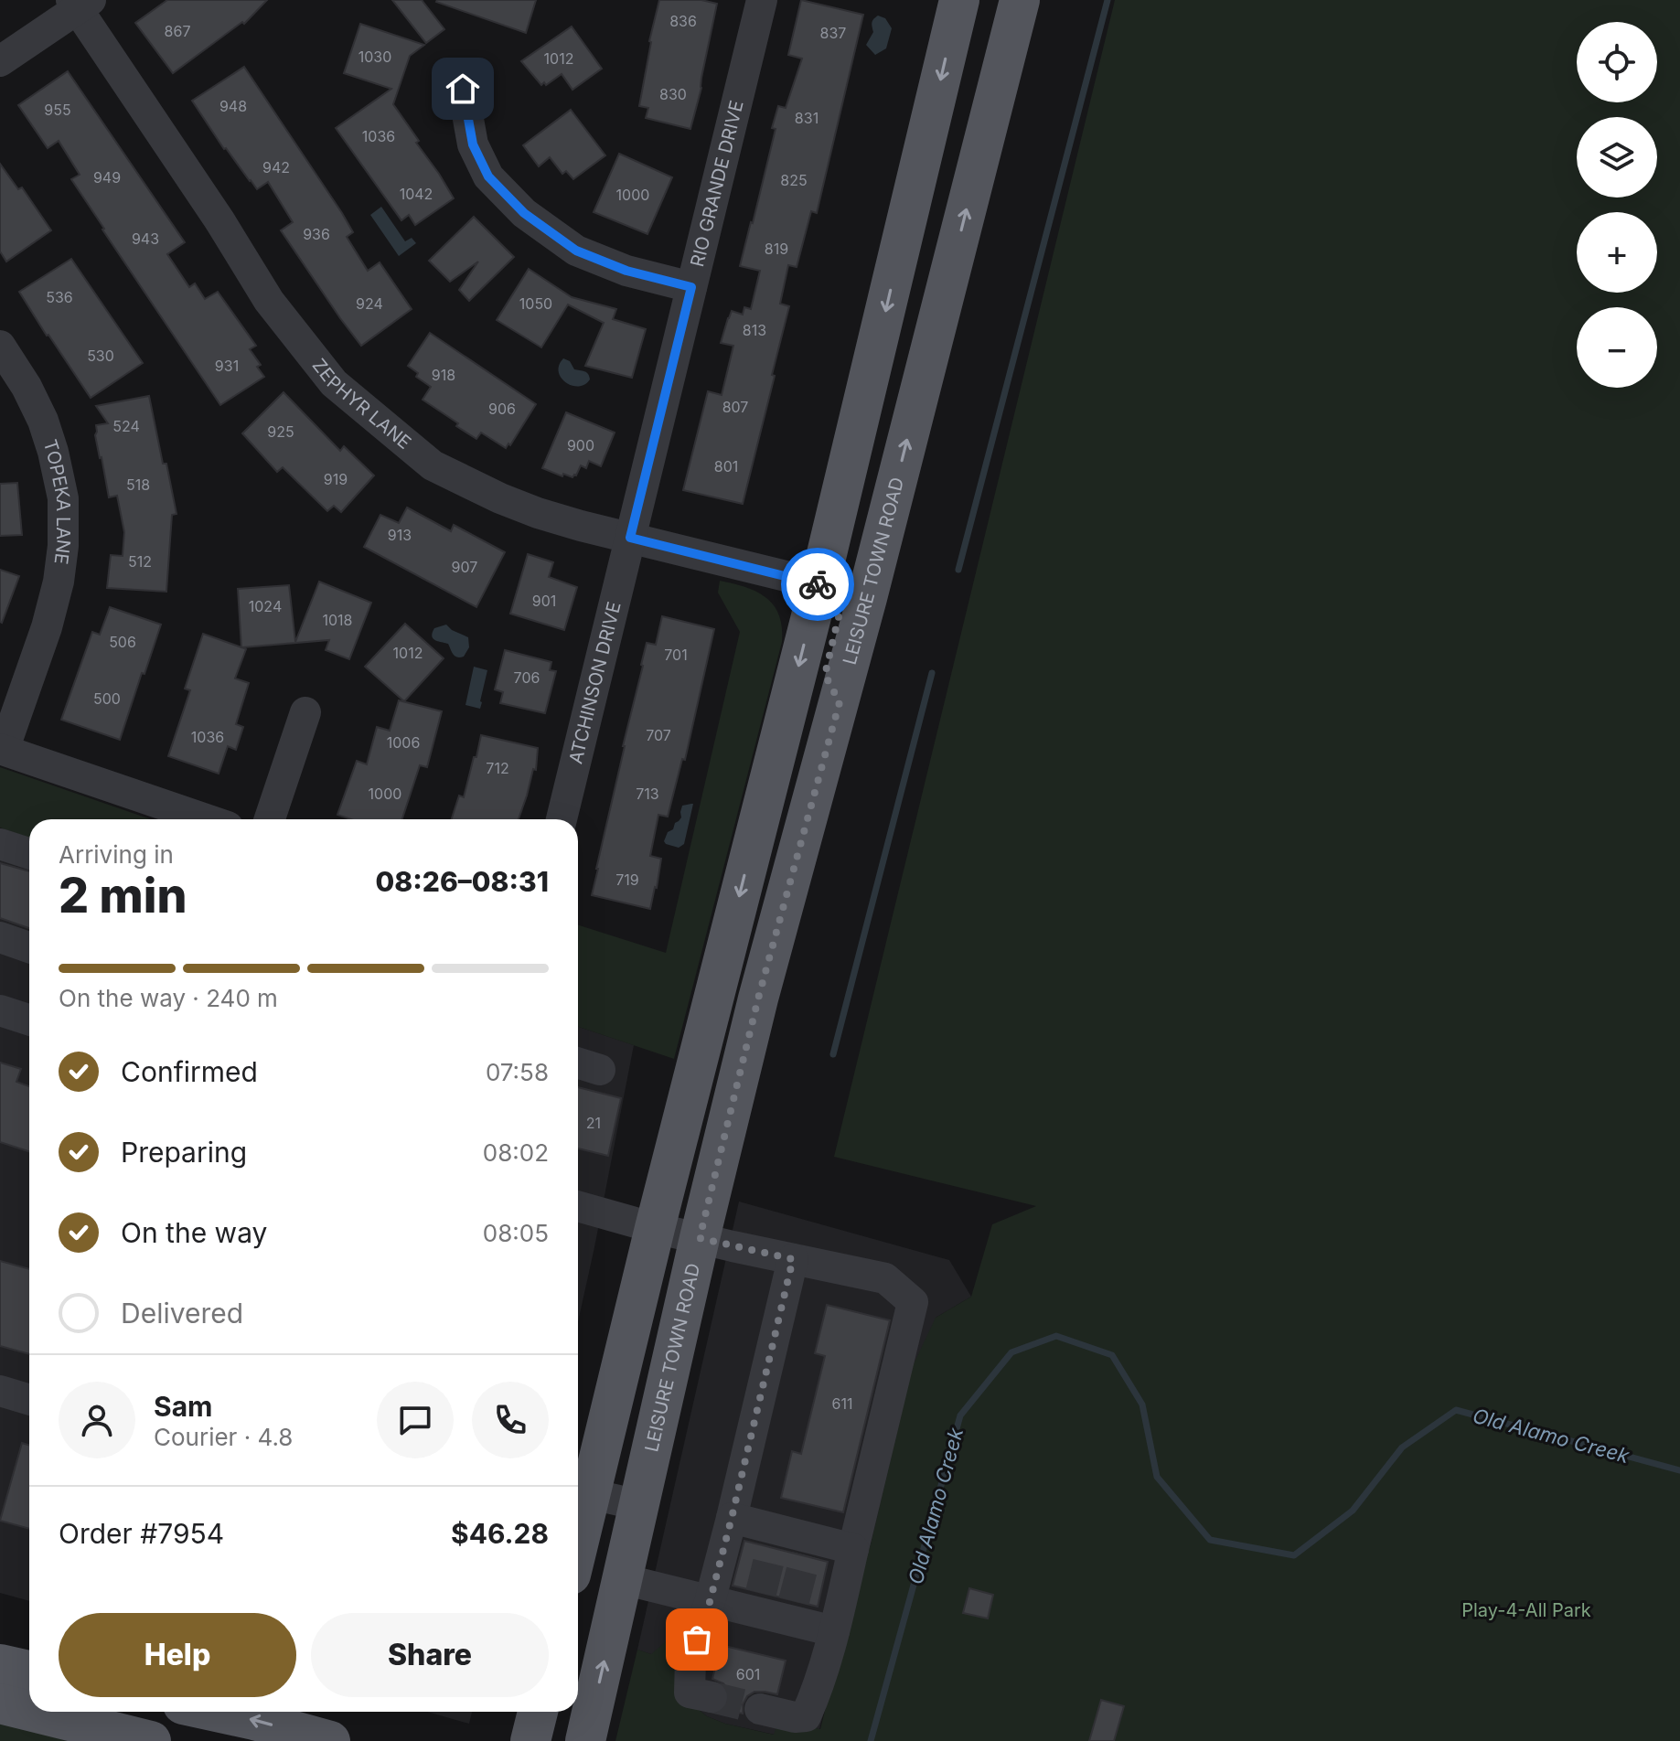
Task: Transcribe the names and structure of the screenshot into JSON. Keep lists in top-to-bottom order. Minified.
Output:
{"streets":{"main road":["LEISURE TOWN ROAD"],"street":["RIO GRANDE DRIVE","ZEPHYR LANE","TOPEKA LANE","ATCHINSON DRIVE"]},"crossings":[["RIO GRANDE DRIVE","ZEPHYR LANE"],["RIO GRANDE DRIVE","ATCHINSON DRIVE"],["ZEPHYR LANE","ATCHINSON DRIVE"]],"water":["Old Alamo Creek"],"parks":["Play-4-All Park"],"house_numbers":["836","867","837","1030","1012","830","948","955","831","1036","942","949","825","1042","1000","936","943","819","536","924","1050","813","530","931","918","807","906","524","925","900","801","919","518","913","512","907","901","1024","1018","506","1012","701","706","500","707","1036","1006","712","1000","713","719","21","611","601"],"page":{"map_buttons":["+","−"],"heading":["2 min","Arriving in","08:26–08:31"],"panel":["Sam","Courier · 4.8","Order #7954","$46.28"],"bar":"On the way · 240 m","list":[["Confirmed","07:58"],["Preparing","08:02"],["On the way","08:05"],"Delivered"],"buttons":["Help","Share"]}}
